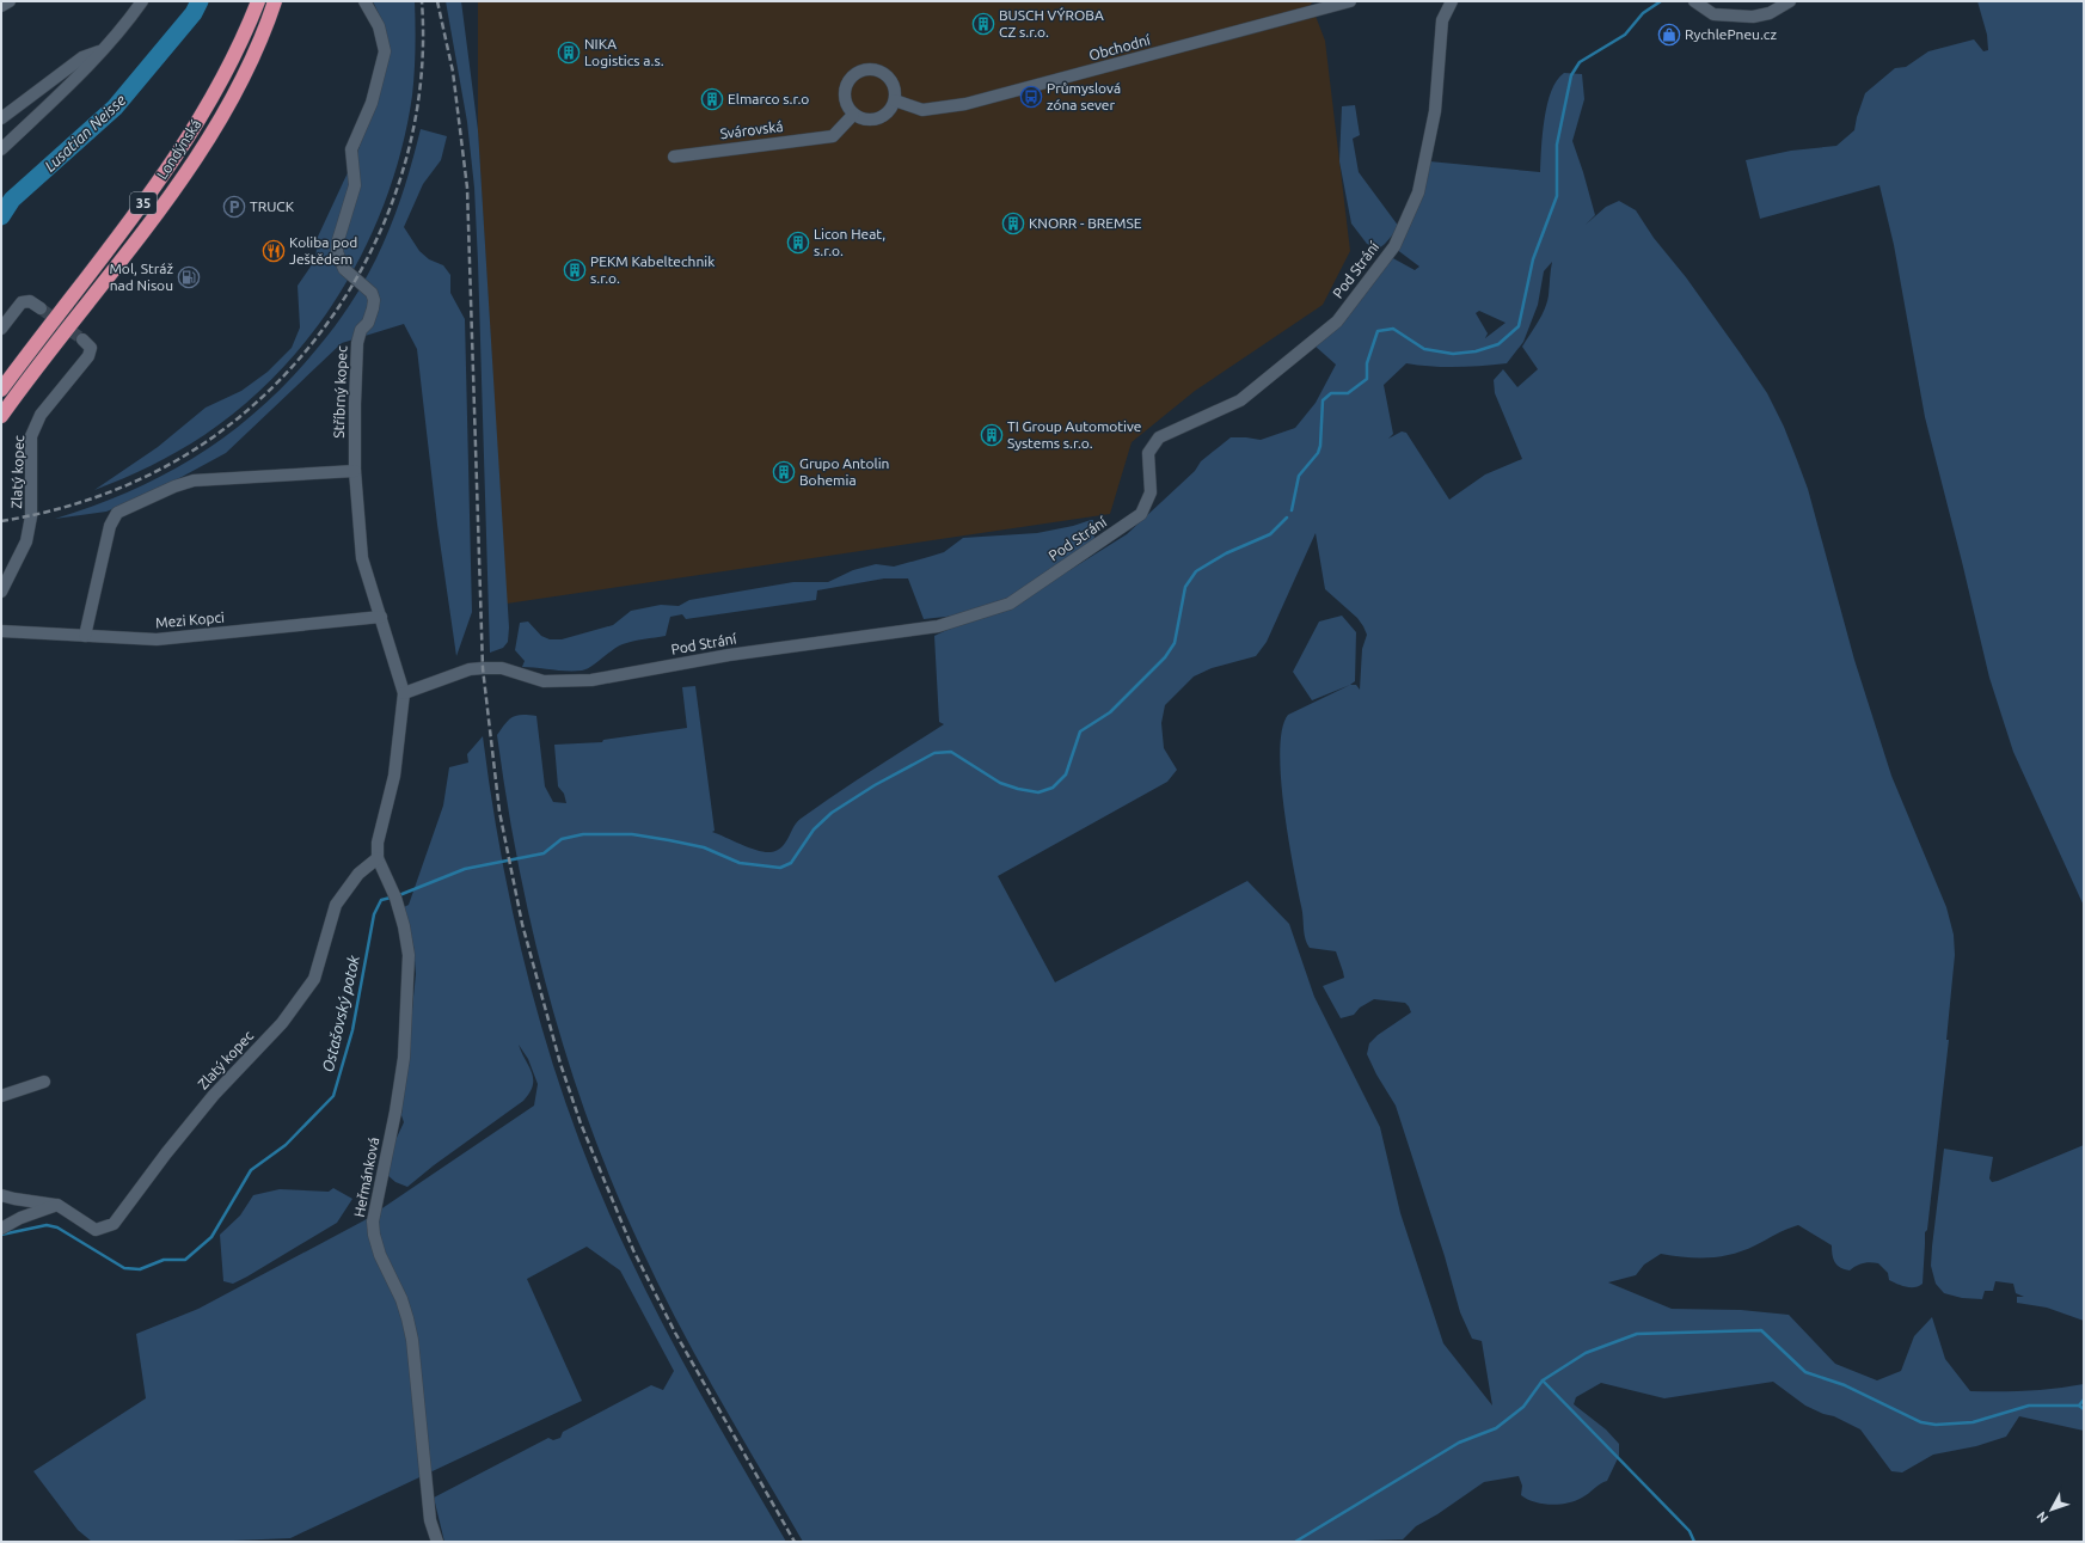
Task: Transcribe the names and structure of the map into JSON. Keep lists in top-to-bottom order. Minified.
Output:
{"streets":{"highway":["Londýnská","35"],"street":["Obchodní","Svárovská","Pod Strání","Stříbrný kopec","Zlatý kopec","Mezi Kopci","Heřmánková"]},"crossings":[["Obchodní","Svárovská"],["Pod Strání","Stříbrný kopec"],["Stříbrný kopec","Zlatý kopec"],["Stříbrný kopec","Mezi Kopci"],["Stříbrný kopec","Heřmánková"],["Zlatý kopec","Heřmánková"]],"water":["Lusatian Neisse","Ostašovský potok"],"places":{"building":["BUSCH VÝROBA CZ s.r.o.","NIKA Logistics a.s.","Elmarco s.r.o","KNORR - BREMSE","Licon Heat, s.r.o.","PEKM Kabeltechnik s.r.o.","TI Group Automotive Systems s.r.o.","Grupo Antolin Bohemia"],"shop":["RychlePneu.cz"],"bus stop":["Průmyslová zóna sever"],"parking":["TRUCK"],"restaurant":["Koliba pod Ještědem"],"fuel station":["Mol, Stráž nad Nisou"]},"north":"bottom left"}
